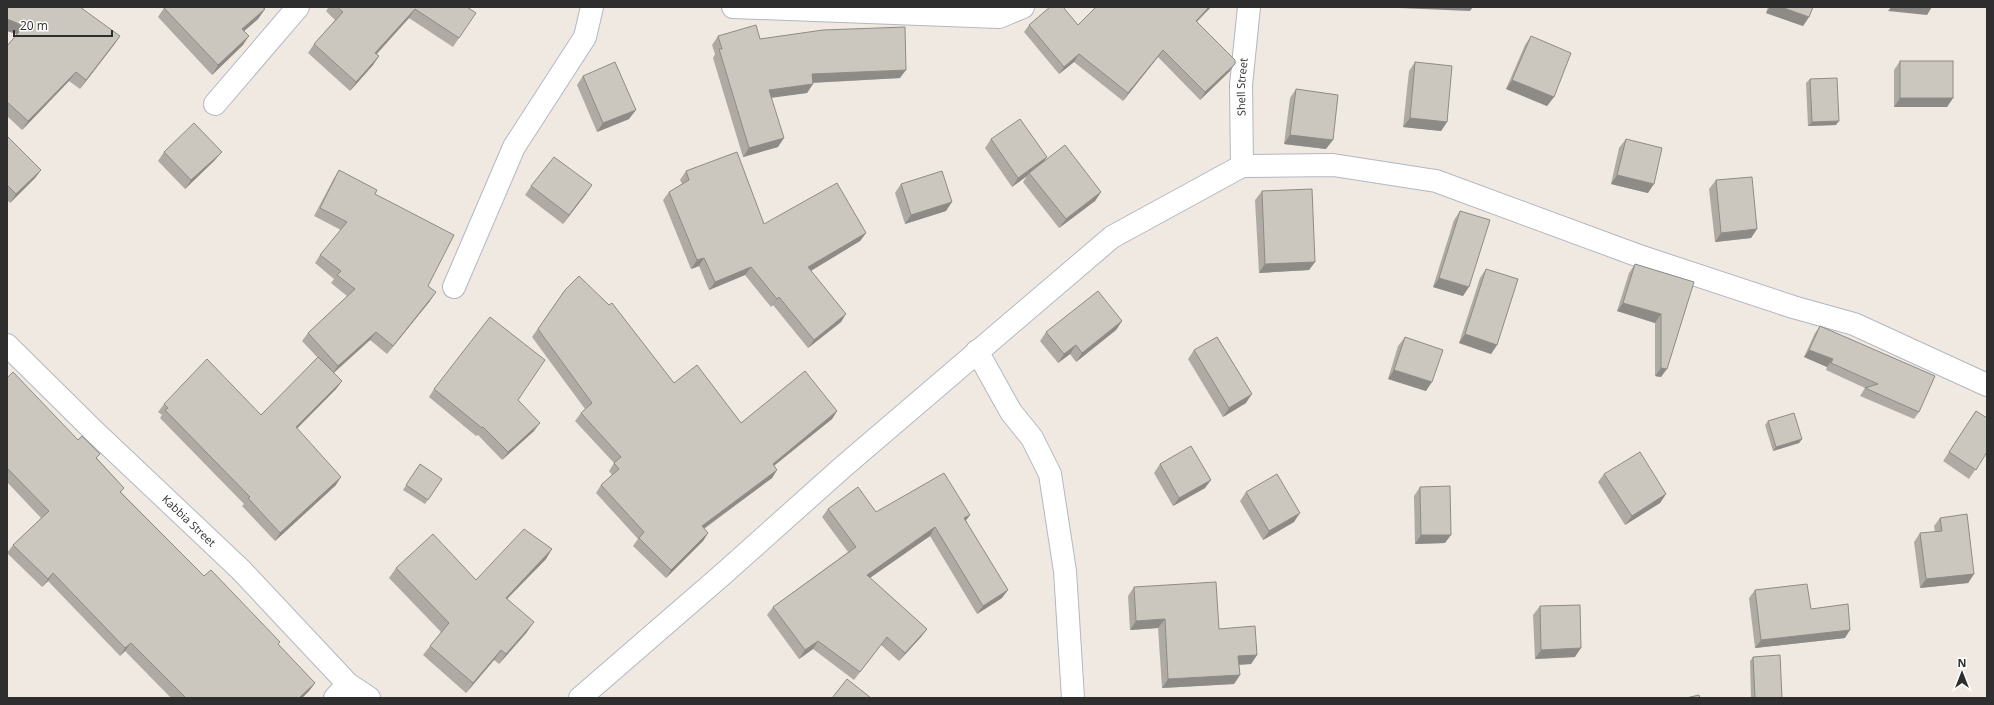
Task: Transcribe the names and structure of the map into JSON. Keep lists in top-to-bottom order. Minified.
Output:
{"streets":{"street":["Shell Street","Kabbia Street"]},"scale_bar":"20 m","north":"top"}
